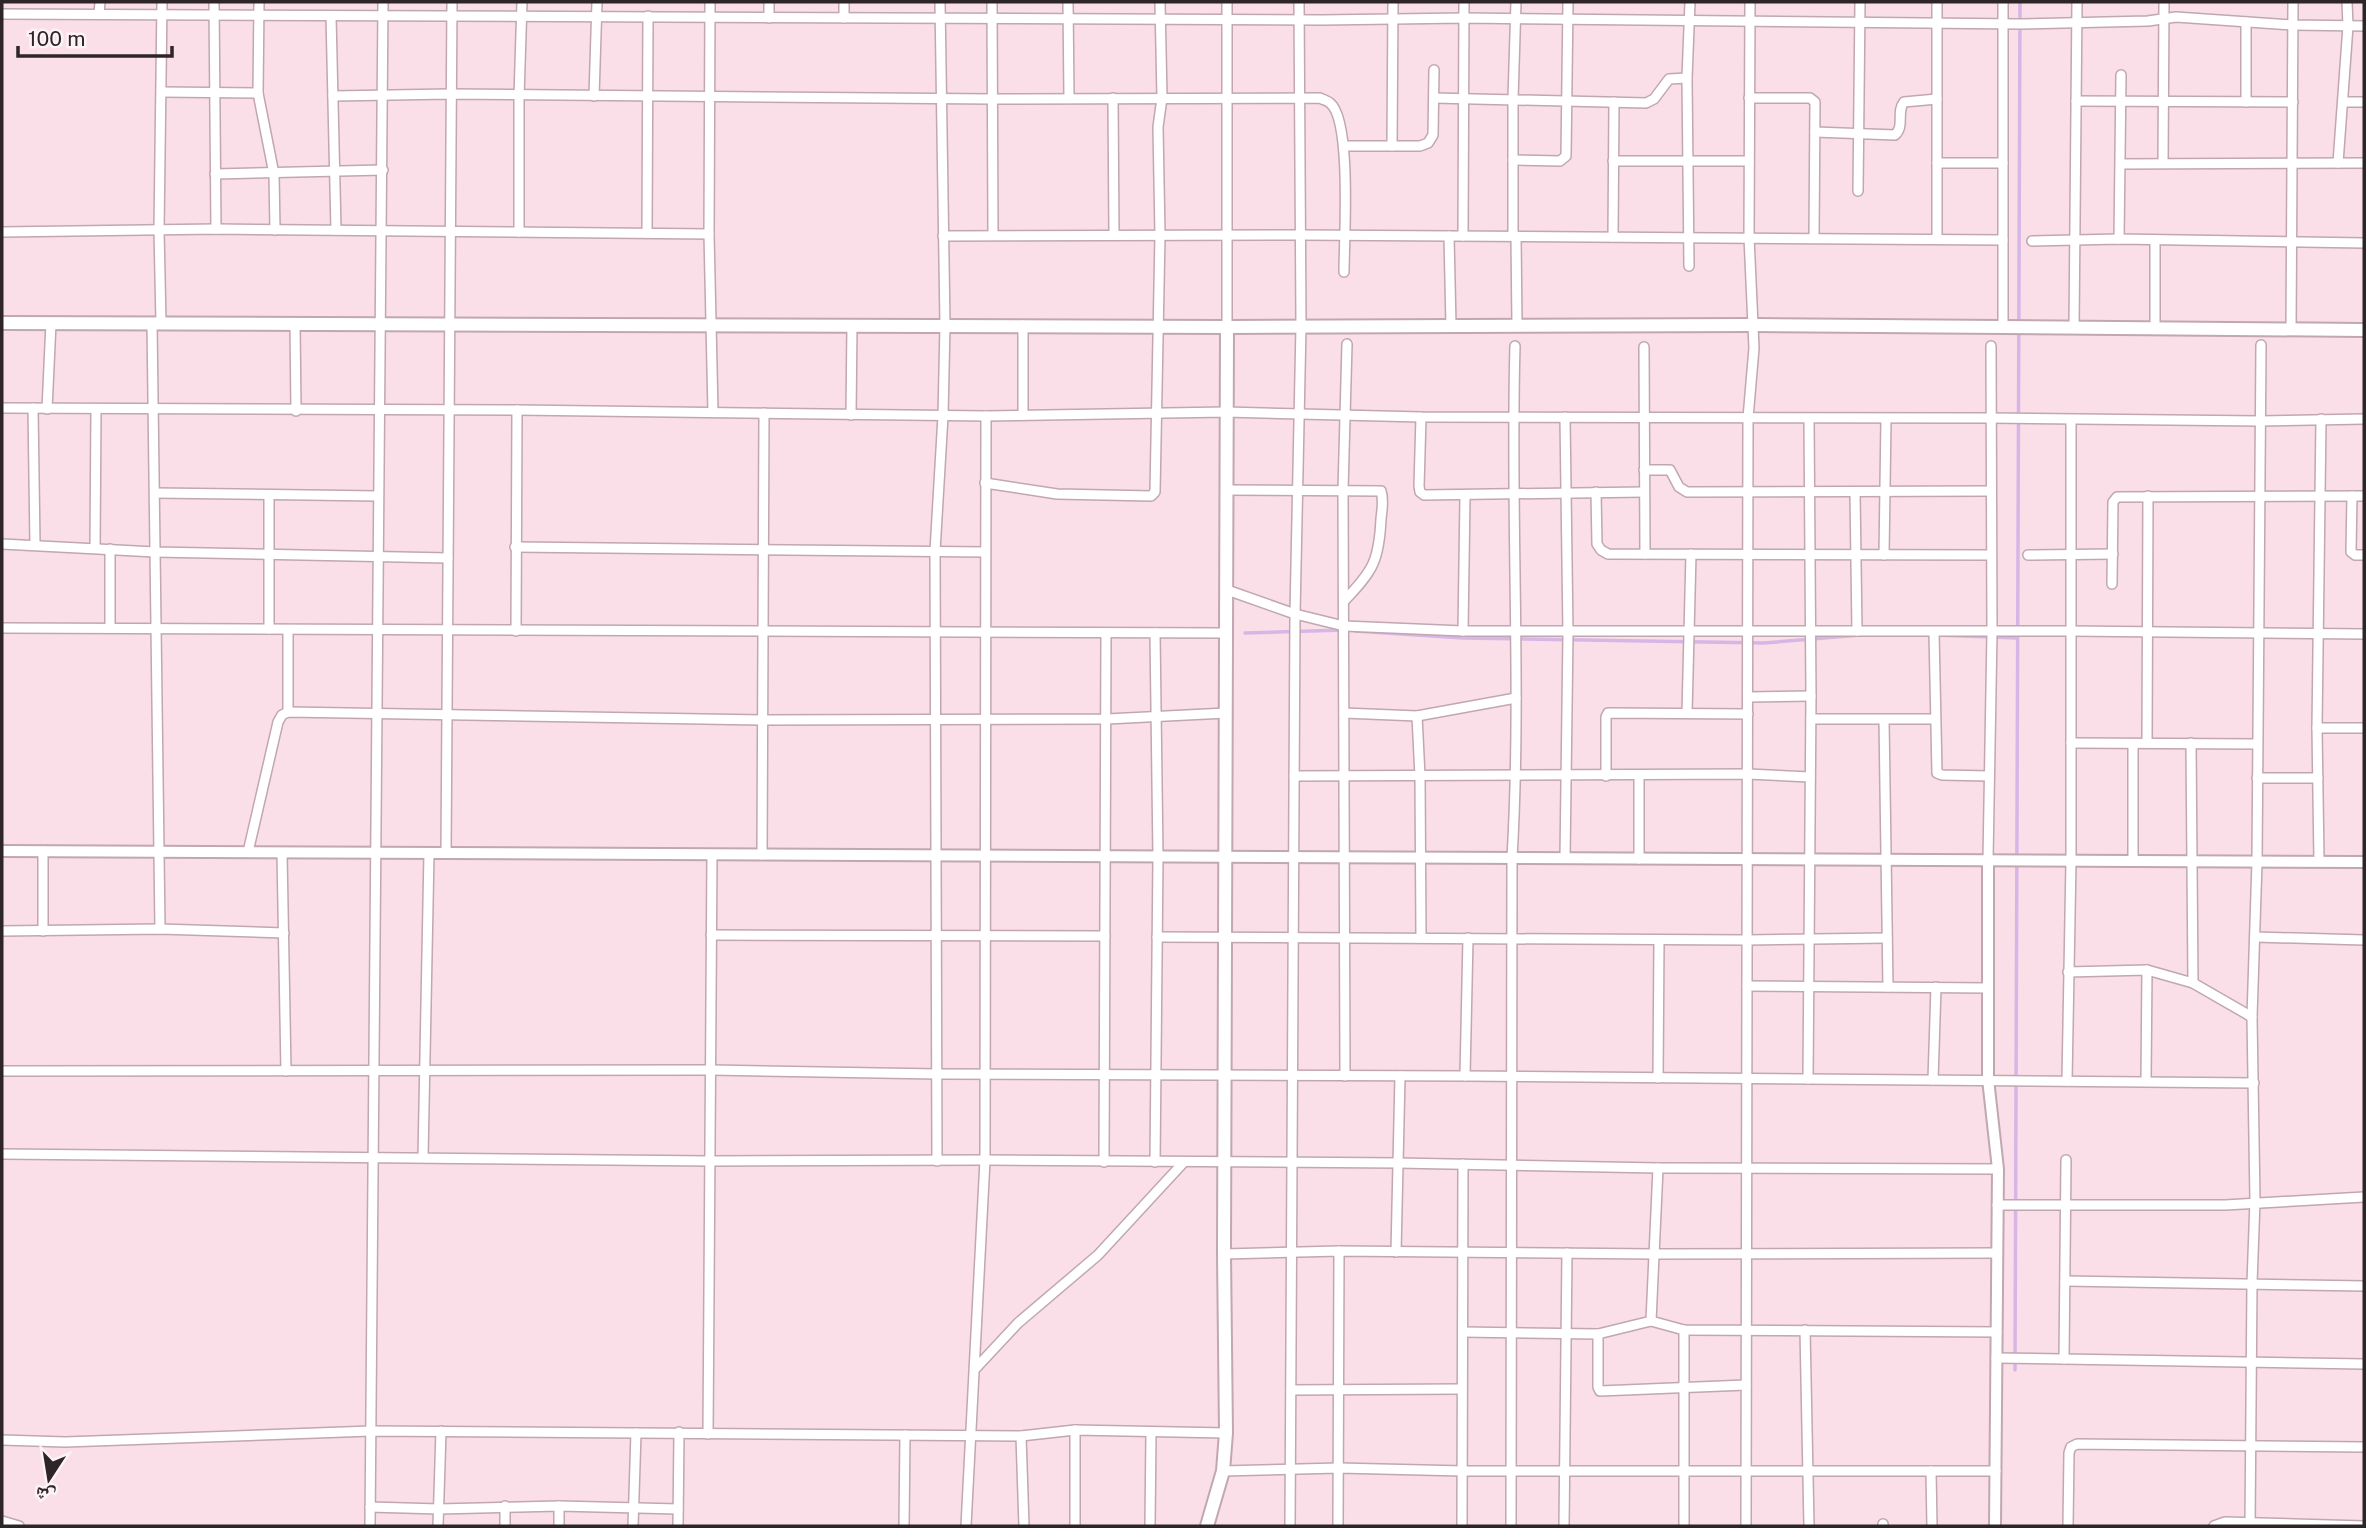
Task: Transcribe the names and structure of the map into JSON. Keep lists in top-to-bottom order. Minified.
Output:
{"scale_bar":"100 m","north":"bottom"}
